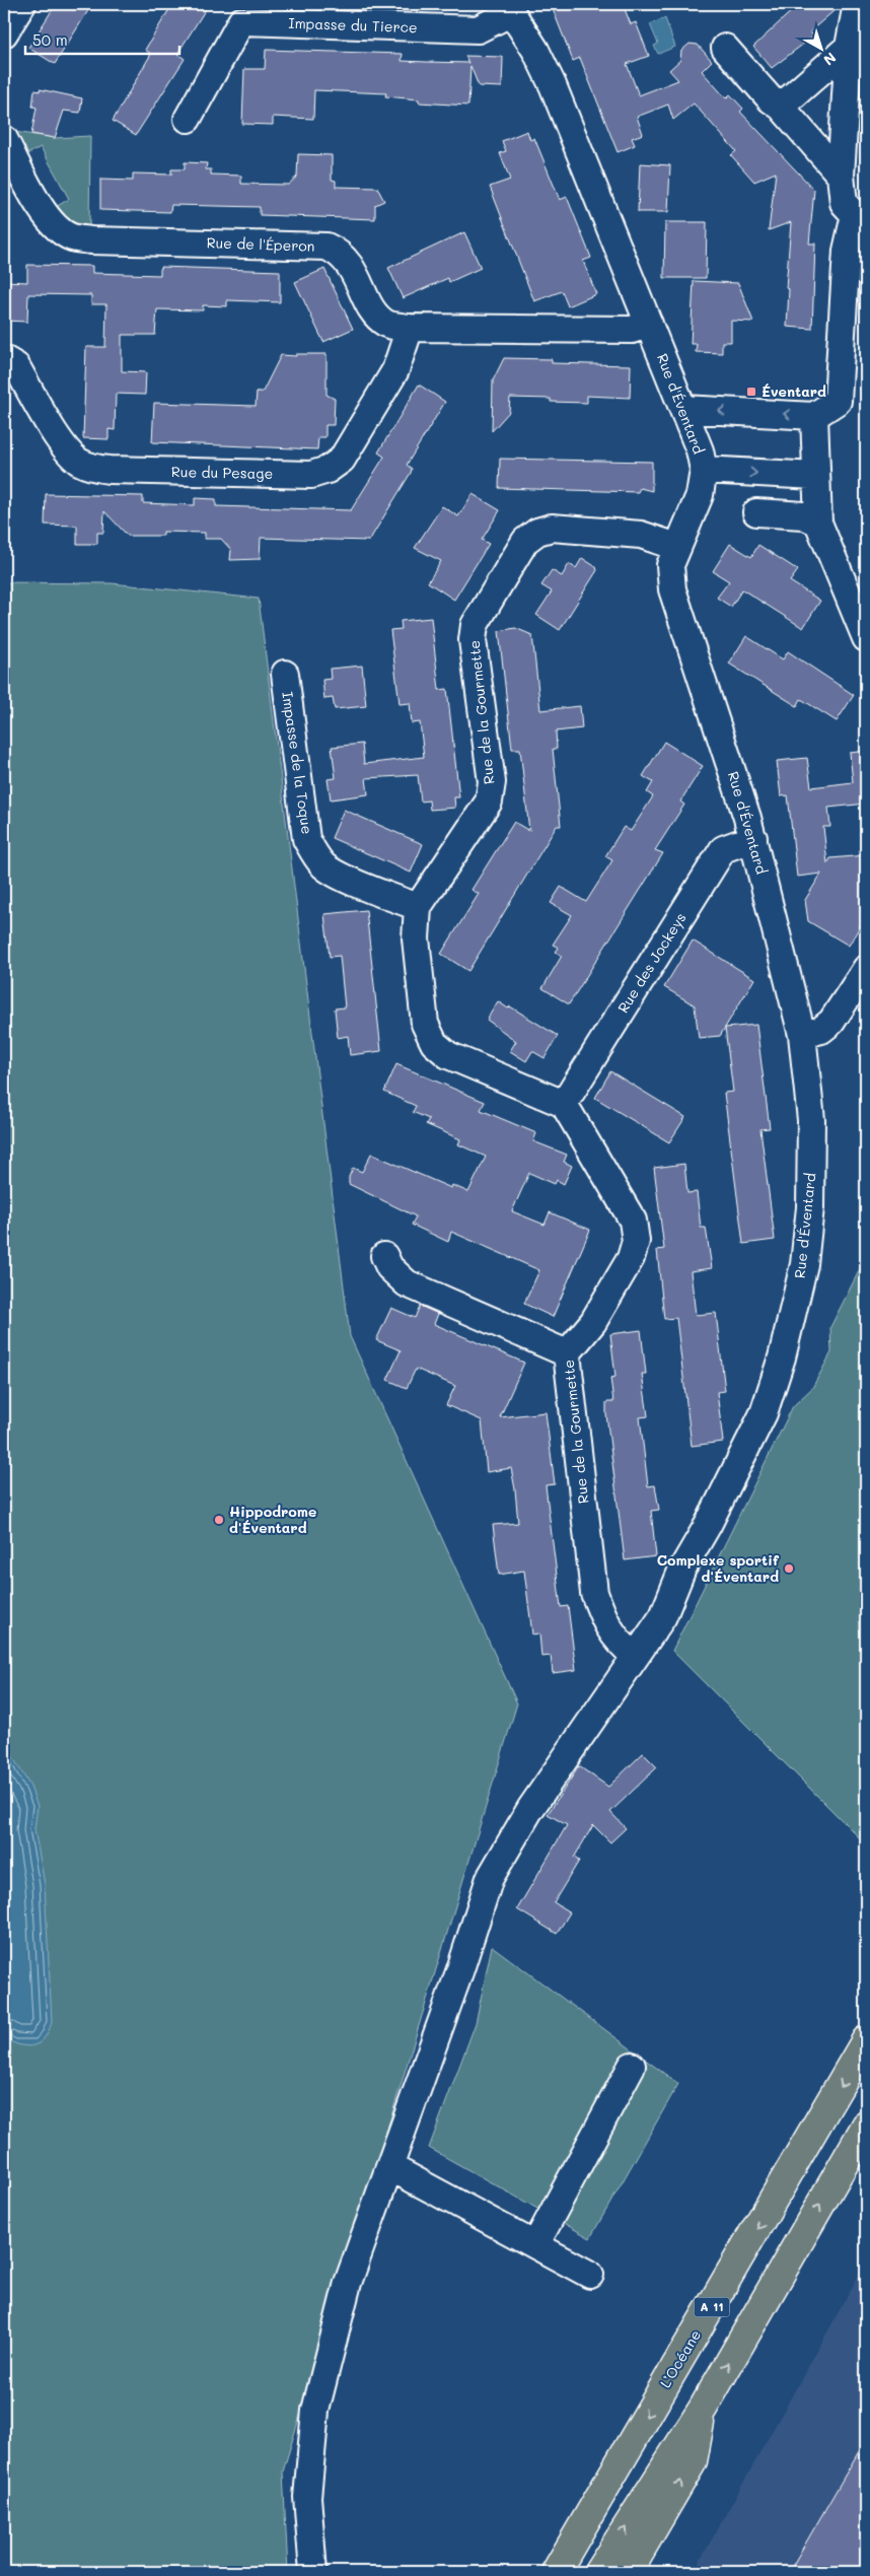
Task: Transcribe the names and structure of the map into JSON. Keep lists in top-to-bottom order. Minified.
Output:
{"streets":{"highway":["A 11","L’Océane"],"street":["Impasse du Tierce","Rue de l'Éperon","Rue d'Éventard","Rue du Pesage","Rue de la Gourmette","Impasse de la Toque","Rue des Jockeys"]},"crossings":[["Impasse du Tierce","Rue d'Éventard"],["Rue de l'Éperon","Rue d'Éventard"],["Rue de l'Éperon","Rue du Pesage"],["Rue d'Éventard","Rue de la Gourmette"],["Rue d'Éventard","Rue des Jockeys"],["Rue de la Gourmette","Impasse de la Toque"],["Rue de la Gourmette","Rue des Jockeys"]],"places":{"transit":["Éventard"],"other":["Hippodrome d'Éventard","Complexe sportif d'Éventard"]},"scale_bar":"50 m","north":"bottom right"}
